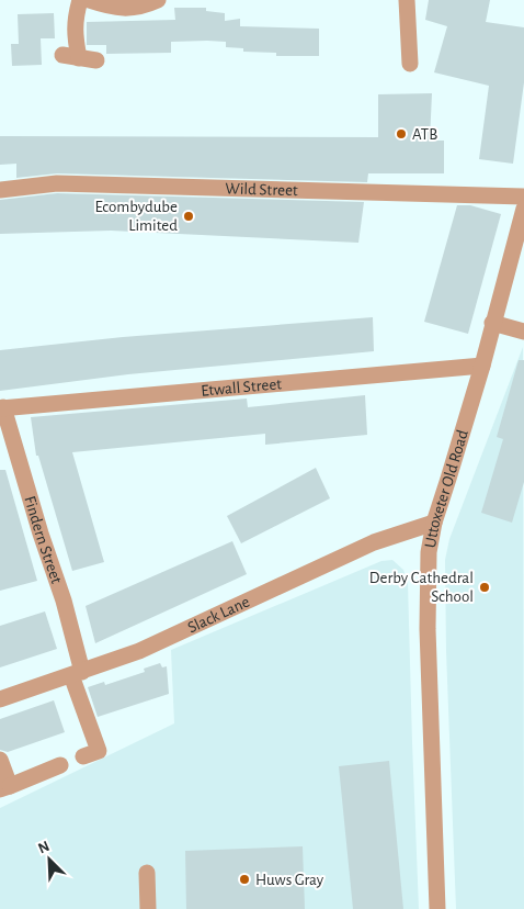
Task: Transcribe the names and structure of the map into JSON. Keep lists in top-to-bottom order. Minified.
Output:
{"streets":{"street":["Wild Street","Etwall Street","Uttoxeter Old Road","Findern Street","Slack Lane"]},"crossings":[["Etwall Street","Uttoxeter Old Road"],["Etwall Street","Findern Street"],["Uttoxeter Old Road","Slack Lane"],["Findern Street","Slack Lane"]],"places":["ATB","Ecombydube Limited","Derby Cathedral School","Huws Gray"],"north":"top left"}
